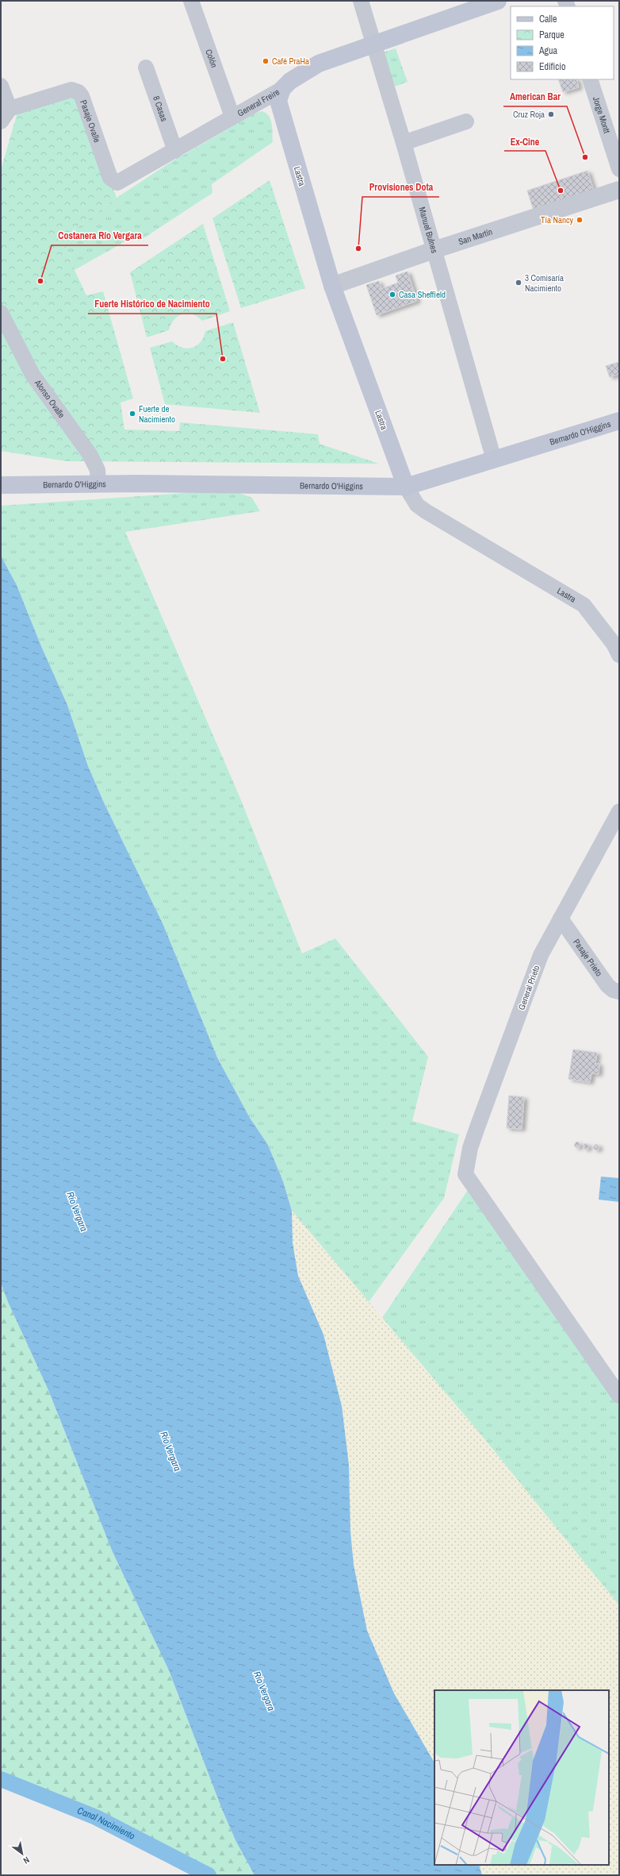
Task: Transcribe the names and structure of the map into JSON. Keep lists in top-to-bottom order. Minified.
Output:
{"streets":{"main road":["General Freire","Lastra","Bernardo O'Higgins"],"street":["Colón","8 Casas","Jorge Montt","Pasaje Ovalle","Manuel Bulnes","San Martín","Alonso Ovalle","Pasaje Prieto","General Prieto"]},"crossings":[["Colón","General Freire"],["General Freire","8 Casas"],["General Freire","Pasaje Ovalle"],["General Freire","Lastra"],["General Freire","Manuel Bulnes"],["Lastra","San Martín"],["Lastra","Bernardo O'Higgins"],["Manuel Bulnes","San Martín"],["Manuel Bulnes","Bernardo O'Higgins"],["Alonso Ovalle","Bernardo O'Higgins"],["Pasaje Prieto","General Prieto"]],"water":["Río Vergara","Canal Nacimiento"],"places":["Café PraHa","Cruz Roja","American Bar","Ex-Cine","Tía Nancy","Provisiones Dota","Costanera Río Vergara","3 Comisaría Nacimiento","Casa Sheffield","Fuerte Histórico de Nacimiento","Fuerte de Nacimiento"],"legend":["Calle","Parque","Agua","Edificio"],"north":"bottom right"}
